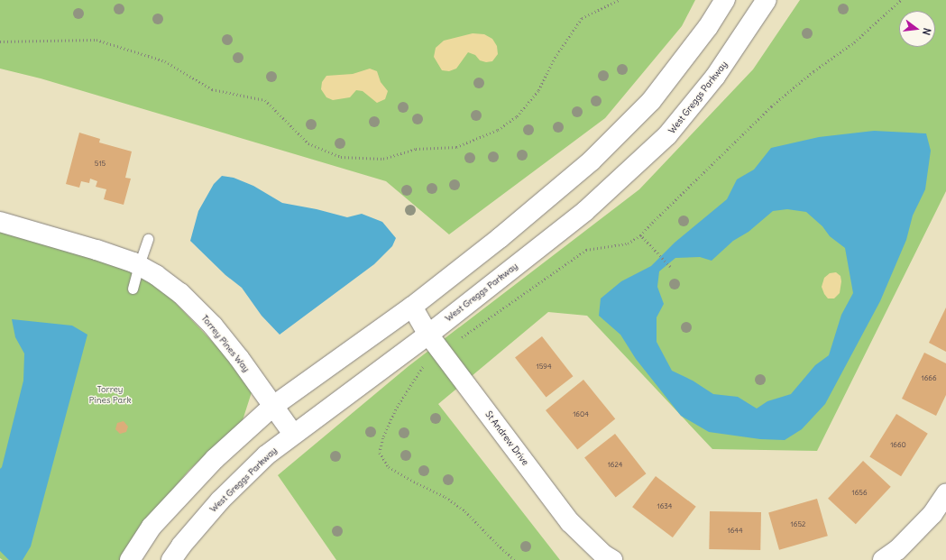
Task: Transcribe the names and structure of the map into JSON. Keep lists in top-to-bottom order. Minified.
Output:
{"streets":{"street":["West Greggs Parkway","Torrey Pines Way","St Andrew Drive"]},"crossings":[["West Greggs Parkway","Torrey Pines Way"],["West Greggs Parkway","St Andrew Drive"]],"parks":["Torrey Pines Park"],"house_numbers":["515","1594","1666","1604","1660","1624","1656","1634","1652","1644"],"north":"right"}
